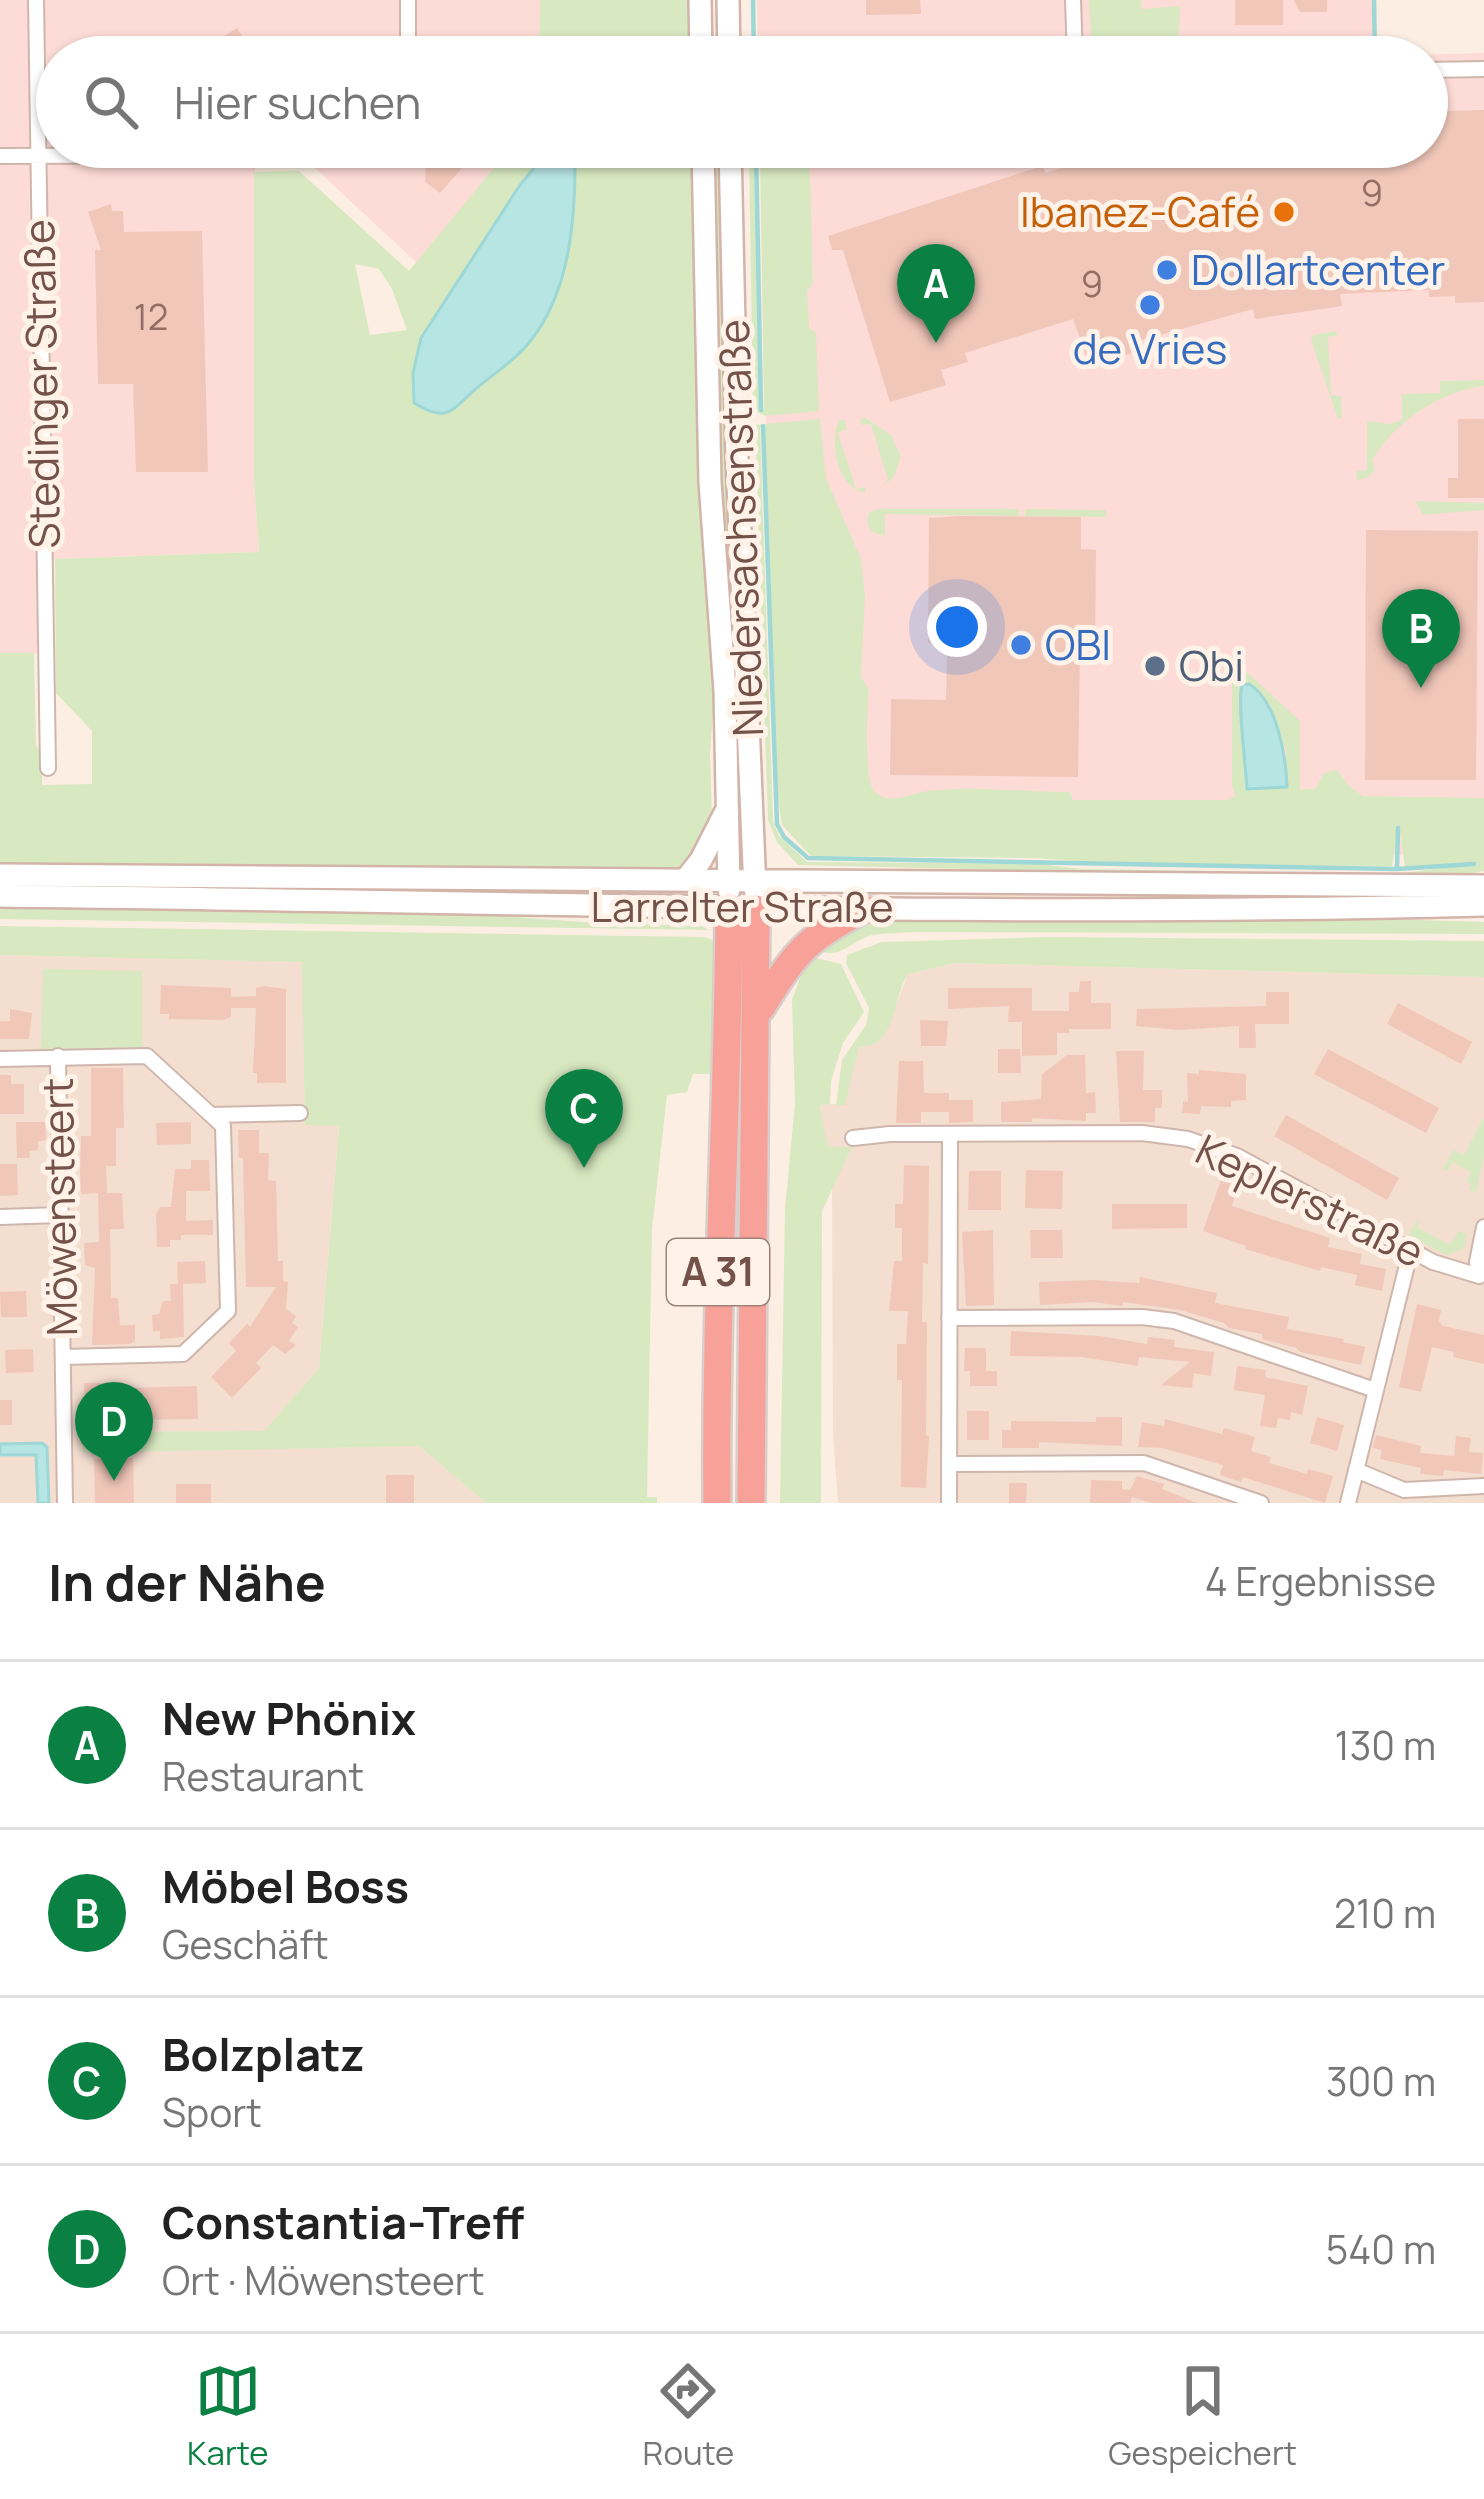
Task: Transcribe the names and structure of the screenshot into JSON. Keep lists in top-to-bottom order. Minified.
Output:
{"streets":{"highway":["A 31"],"main road":["Niedersachsenstraße","Larrelter Straße"],"street":["Stedinger Straße","Keplerstraße","Möwensteert"]},"crossings":[["Niedersachsenstraße","Larrelter Straße"],["Niedersachsenstraße","A 31"],["Larrelter Straße","A 31"]],"places":["Ibanez-Café","Dollartcenter","de Vries","OBI","Obi"],"house_numbers":["9","9","12"],"page":{"search":"Hier suchen","pins":["A","B","C","D"],"heading":["In der Nähe","4 Ergebnisse"],"list":[{"mark":"A","name":"New Phönix","note":"Restaurant","value":"130 m"},{"mark":"B","name":"Möbel Boss","note":"Geschäft","value":"210 m"},{"mark":"C","name":"Bolzplatz","note":"Sport","value":"300 m"},{"mark":"D","name":"Constantia-Treff","note":"Ort · Möwensteert","value":"540 m"}],"nav":["Karte","Route","Gespeichert"]}}
